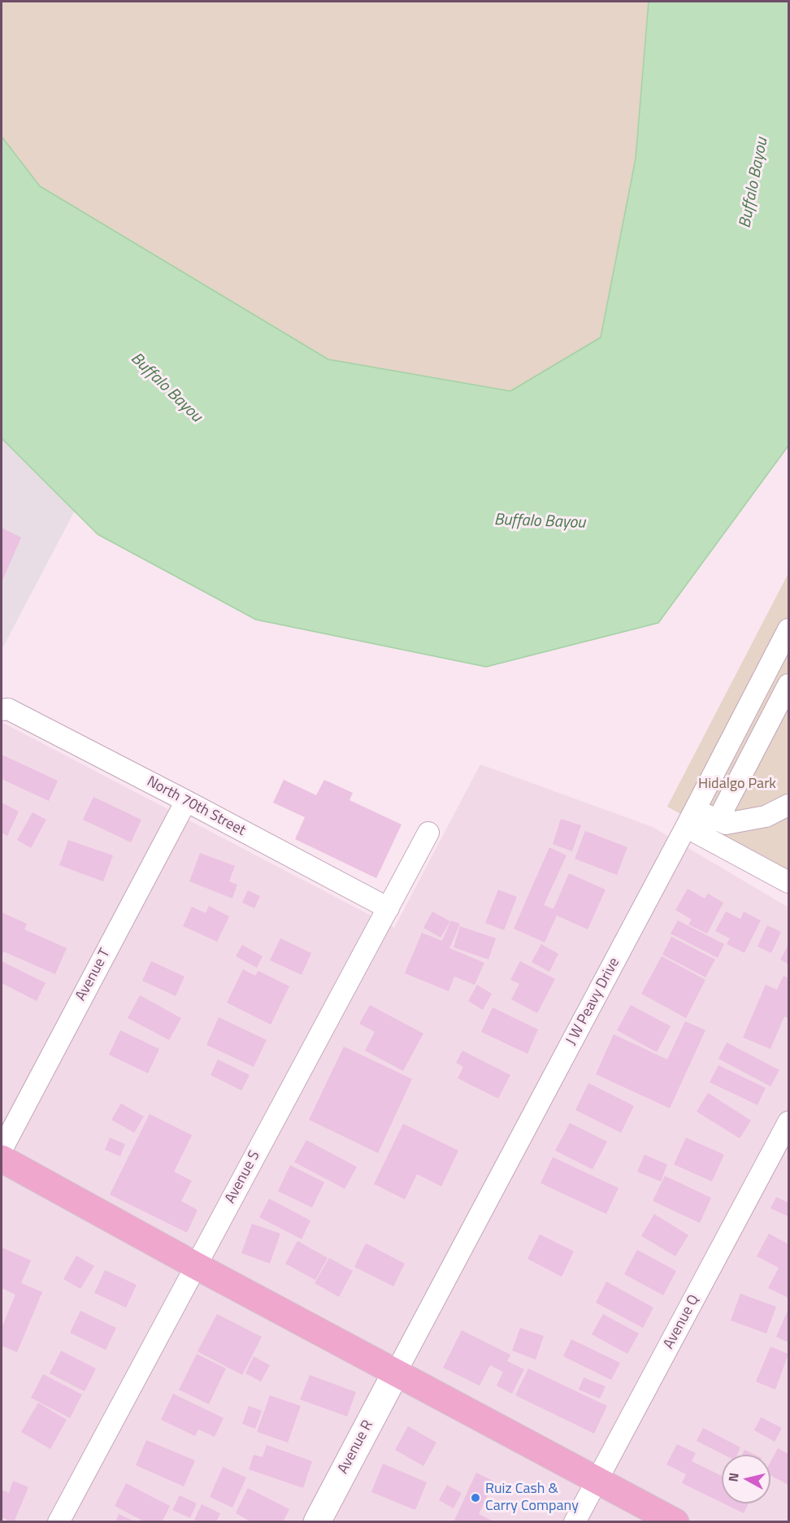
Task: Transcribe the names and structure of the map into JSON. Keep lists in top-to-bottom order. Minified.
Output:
{"streets":{"street":["North 70th Street","Avenue T","J W Peavy Drive","Avenue S","Avenue Q","Avenue R"]},"crossings":[["North 70th Street","Avenue T"],["North 70th Street","Avenue S"],["J W Peavy Drive","Avenue R"]],"water":["Buffalo Bayou"],"parks":["Hidalgo Park"],"places":["Ruiz Cash & Carry Company"],"north":"left"}
